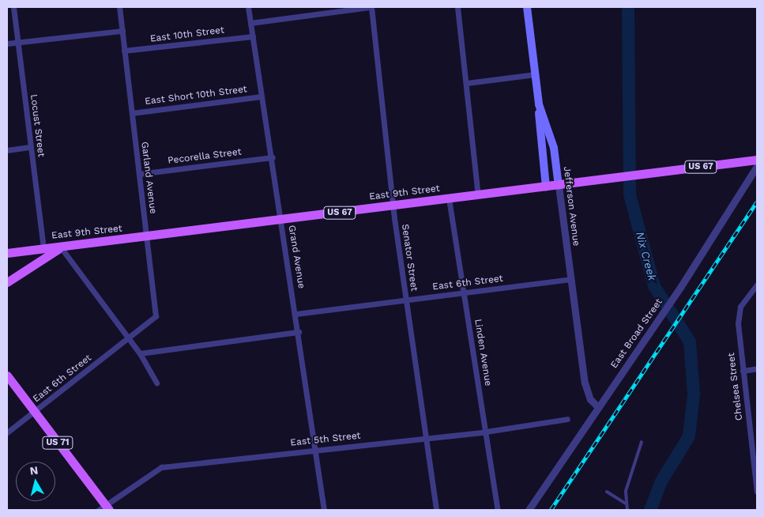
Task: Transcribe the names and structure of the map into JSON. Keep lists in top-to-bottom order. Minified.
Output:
{"streets":{"main road":["US 67","East 9th Street","Jefferson Avenue","US 71"],"street":["East 10th Street","East Short 10th Street","Locust Street","Pecorella Street","Garland Avenue","Grand Avenue","Senator Street","East 6th Street","East Broad Street","Linden Avenue","Chelsea Street","East 5th Street"]},"crossings":[["East 10th Street","Garland Avenue"],["East 10th Street","Grand Avenue"],["East Short 10th Street","Garland Avenue"],["East Short 10th Street","Grand Avenue"],["Locust Street","East 9th Street"],["Pecorella Street","Garland Avenue"],["Pecorella Street","Grand Avenue"],["US 67","East 9th Street"],["Garland Avenue","East 9th Street"],["Garland Avenue","East 6th Street"],["East 9th Street","Jefferson Avenue"],["East 9th Street","Grand Avenue"],["East 9th Street","Senator Street"],["East 9th Street","Linden Avenue"],["Jefferson Avenue","East 6th Street"],["Jefferson Avenue","East Broad Street"],["Grand Avenue","East 6th Street"],["Grand Avenue","East 5th Street"],["Senator Street","East 6th Street"],["Senator Street","East 5th Street"],["East 6th Street","Linden Avenue"],["East 6th Street","US 71"],["Linden Avenue","East 5th Street"],["East 5th Street","US 71"]],"water":["Nix Creek"],"north":"top"}
